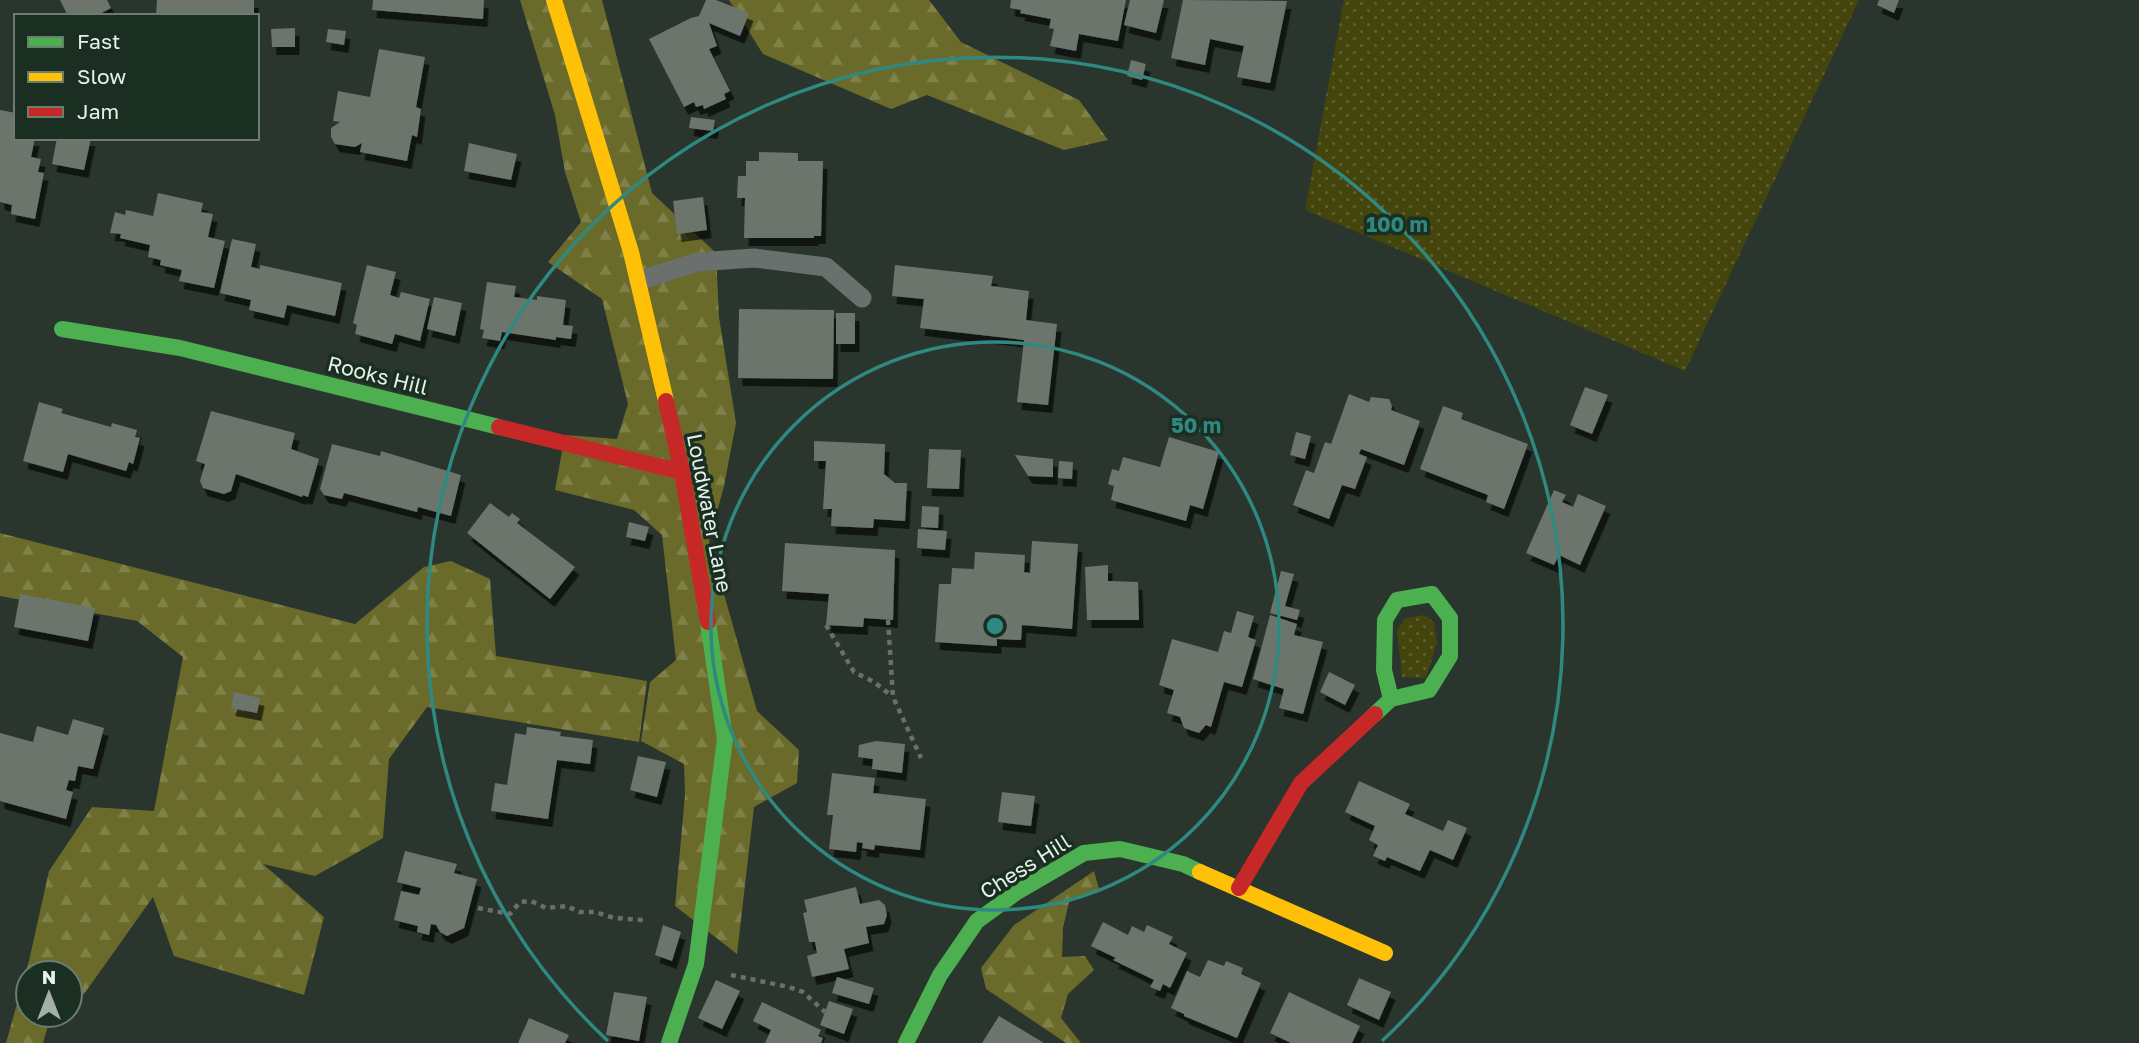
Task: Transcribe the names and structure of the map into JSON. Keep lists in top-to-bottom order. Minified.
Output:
{"streets":{"street":["Rooks Hill","Loudwater Lane","Chess Hill"]},"crossings":[["Rooks Hill","Loudwater Lane"]],"legend":["Fast","Slow","Jam"],"north":"top","rings":["100 m","50 m"]}
